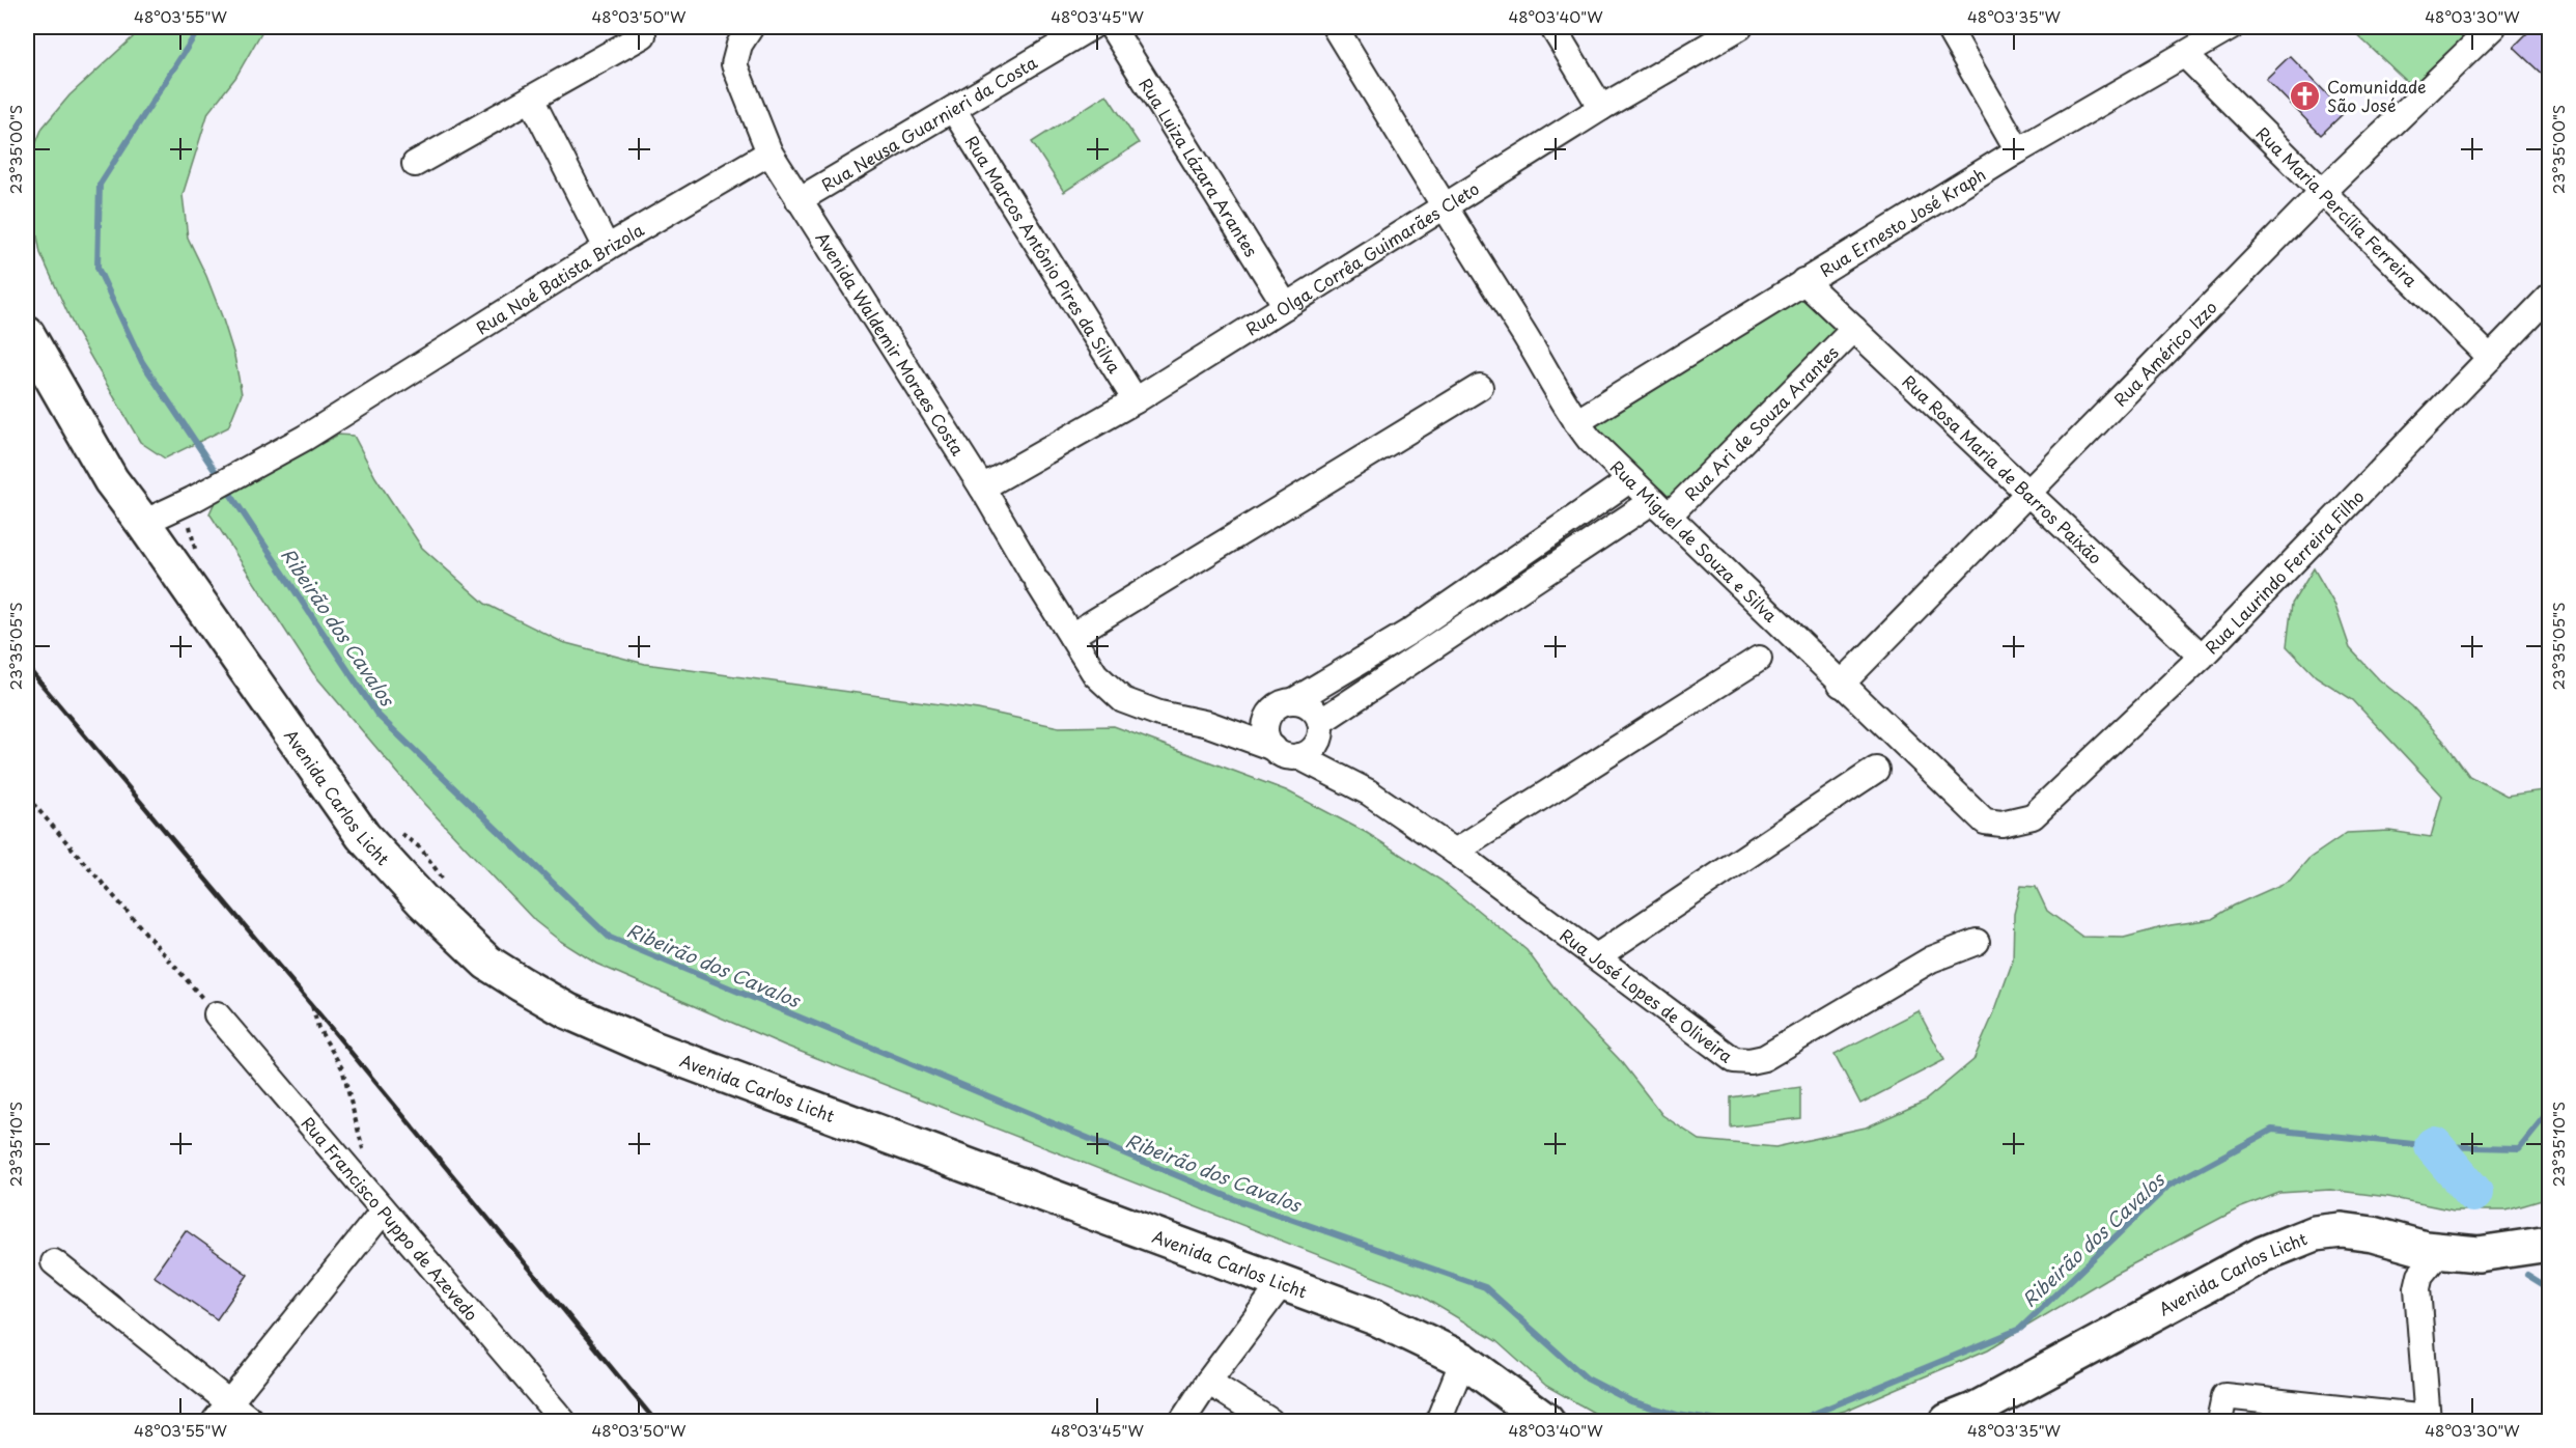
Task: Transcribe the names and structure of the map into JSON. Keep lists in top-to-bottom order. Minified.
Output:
{"streets":{"main road":["Avenida Carlos Licht"],"street":["Rua Neusa Guarnieri da Costa","Rua Luiza Lázara Arantes","Rua Maria Percília Ferreira","Rua Ernesto José Kraph","Rua Marcos Antônio Pires da Silva","Rua Olga Corrêa Guimarães Cleto","Rua Noé Batista Brizola","Avenida Waldemir Moraes Costa","Rua Américo Izzo","Rua Ari de Souza Arantes","Rua Rosa Maria de Barros Paixão","Rua Miguel de Souza e Silva","Rua Laurindo Ferreira Filho","Rua José Lopes de Oliveira","Rua Francisco Puppo de Azevedo"]},"crossings":[["Rua Neusa Guarnieri da Costa","Rua Marcos Antônio Pires da Silva"],["Rua Neusa Guarnieri da Costa","Avenida Waldemir Moraes Costa"],["Rua Luiza Lázara Arantes","Rua Olga Corrêa Guimarães Cleto"],["Rua Maria Percília Ferreira","Rua Ernesto José Kraph"],["Rua Maria Percília Ferreira","Rua Américo Izzo"],["Rua Maria Percília Ferreira","Rua Laurindo Ferreira Filho"],["Rua Ernesto José Kraph","Rua Rosa Maria de Barros Paixão"],["Rua Ernesto José Kraph","Rua Miguel de Souza e Silva"],["Rua Marcos Antônio Pires da Silva","Rua Olga Corrêa Guimarães Cleto"],["Rua Olga Corrêa Guimarães Cleto","Avenida Waldemir Moraes Costa"],["Rua Olga Corrêa Guimarães Cleto","Rua Miguel de Souza e Silva"],["Rua Noé Batista Brizola","Avenida Carlos Licht"],["Rua Américo Izzo","Rua Rosa Maria de Barros Paixão"],["Rua Américo Izzo","Rua Miguel de Souza e Silva"],["Rua Ari de Souza Arantes","Rua Rosa Maria de Barros Paixão"],["Rua Ari de Souza Arantes","Rua Miguel de Souza e Silva"],["Rua Ari de Souza Arantes","Rua José Lopes de Oliveira"],["Rua Rosa Maria de Barros Paixão","Rua Laurindo Ferreira Filho"],["Rua Miguel de Souza e Silva","Rua Laurindo Ferreira Filho"]],"water":["Ribeirão dos Cavalos"],"places":{"church":["Comunidade São José"]},"coordinates":["48°03'55\"W","48°03'50\"W","48°03'45\"W","48°03'40\"W","48°03'35\"W","48°03'30\"W","23°35'00\"S","23°35'05\"S","23°35'10\"S"]}
